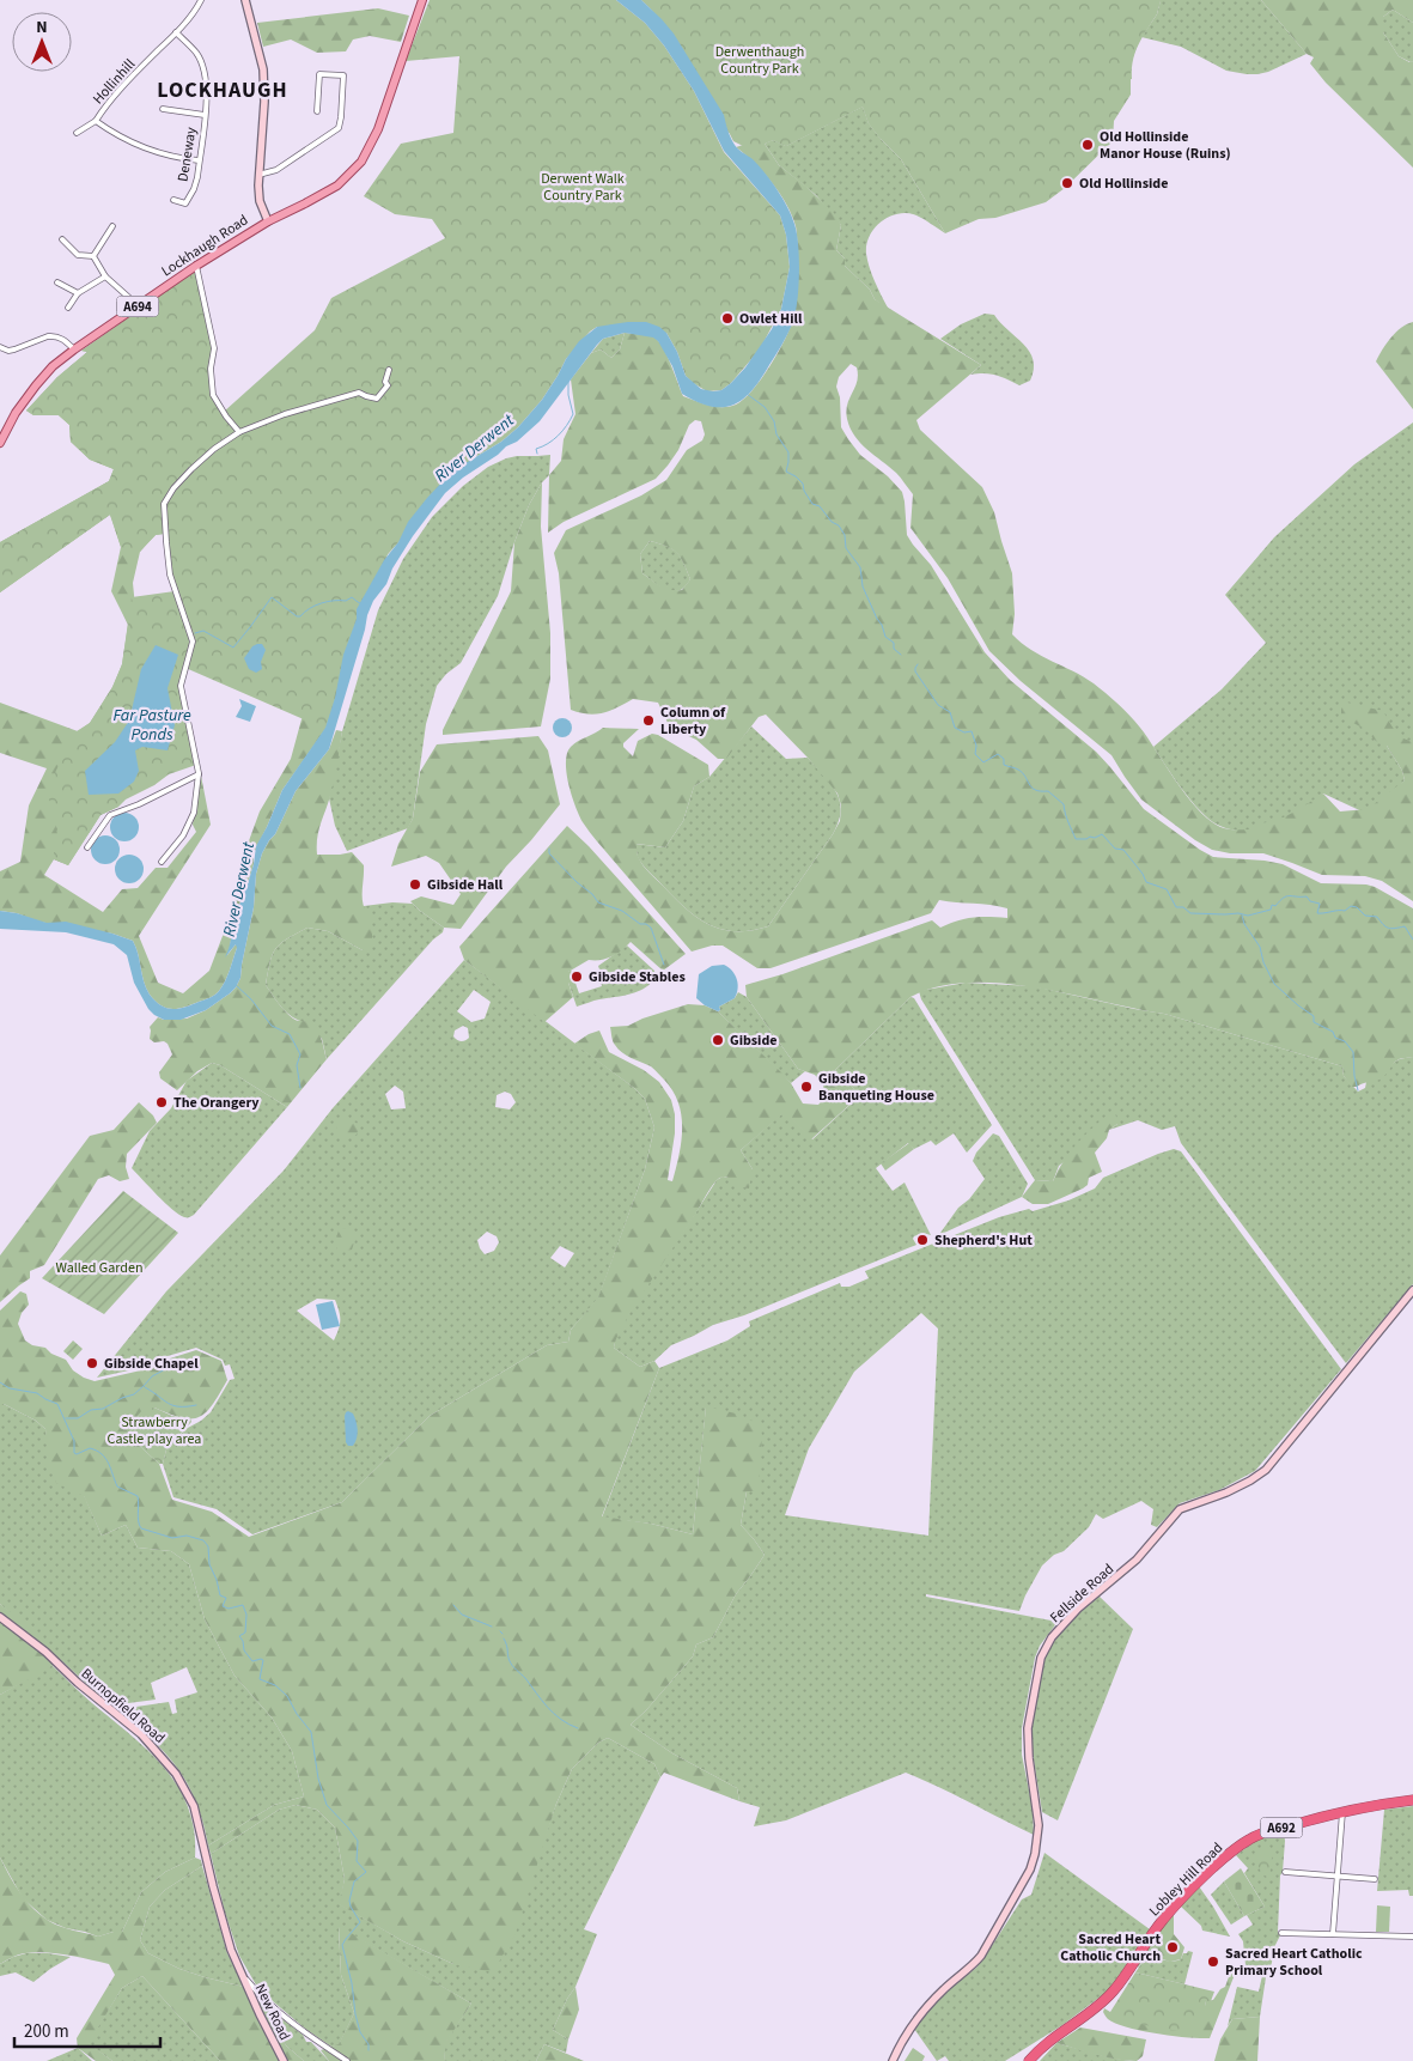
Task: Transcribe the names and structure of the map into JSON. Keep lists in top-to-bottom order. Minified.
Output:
{"streets":{"highway":["A692","Lobley Hill Road"],"main road":["Lockhaugh Road","A694"],"street":["Hollinhill","Deneway","Fellside Road","Burnopfield Road","New Road"]},"crossings":[["Hollinhill","Deneway"],["Burnopfield Road","New Road"]],"districts":["LOCKHAUGH"],"water":["River Derwent","Far Pasture Ponds"],"parks":["Derwenthaugh Country Park","Derwent Walk Country Park","Walled Garden","Strawberry Castle play area"],"places":["Old Hollinside Manor House (Ruins)","Old Hollinside","Owlet Hill","Column of Liberty","Gibside Hall","Gibside Stables","Gibside","Gibside Banqueting House","The Orangery","Shepherd's Hut","Gibside Chapel","Sacred Heart Catholic Church","Sacred Heart Catholic Primary School"],"scale_bar":"200 m","north":"top"}
